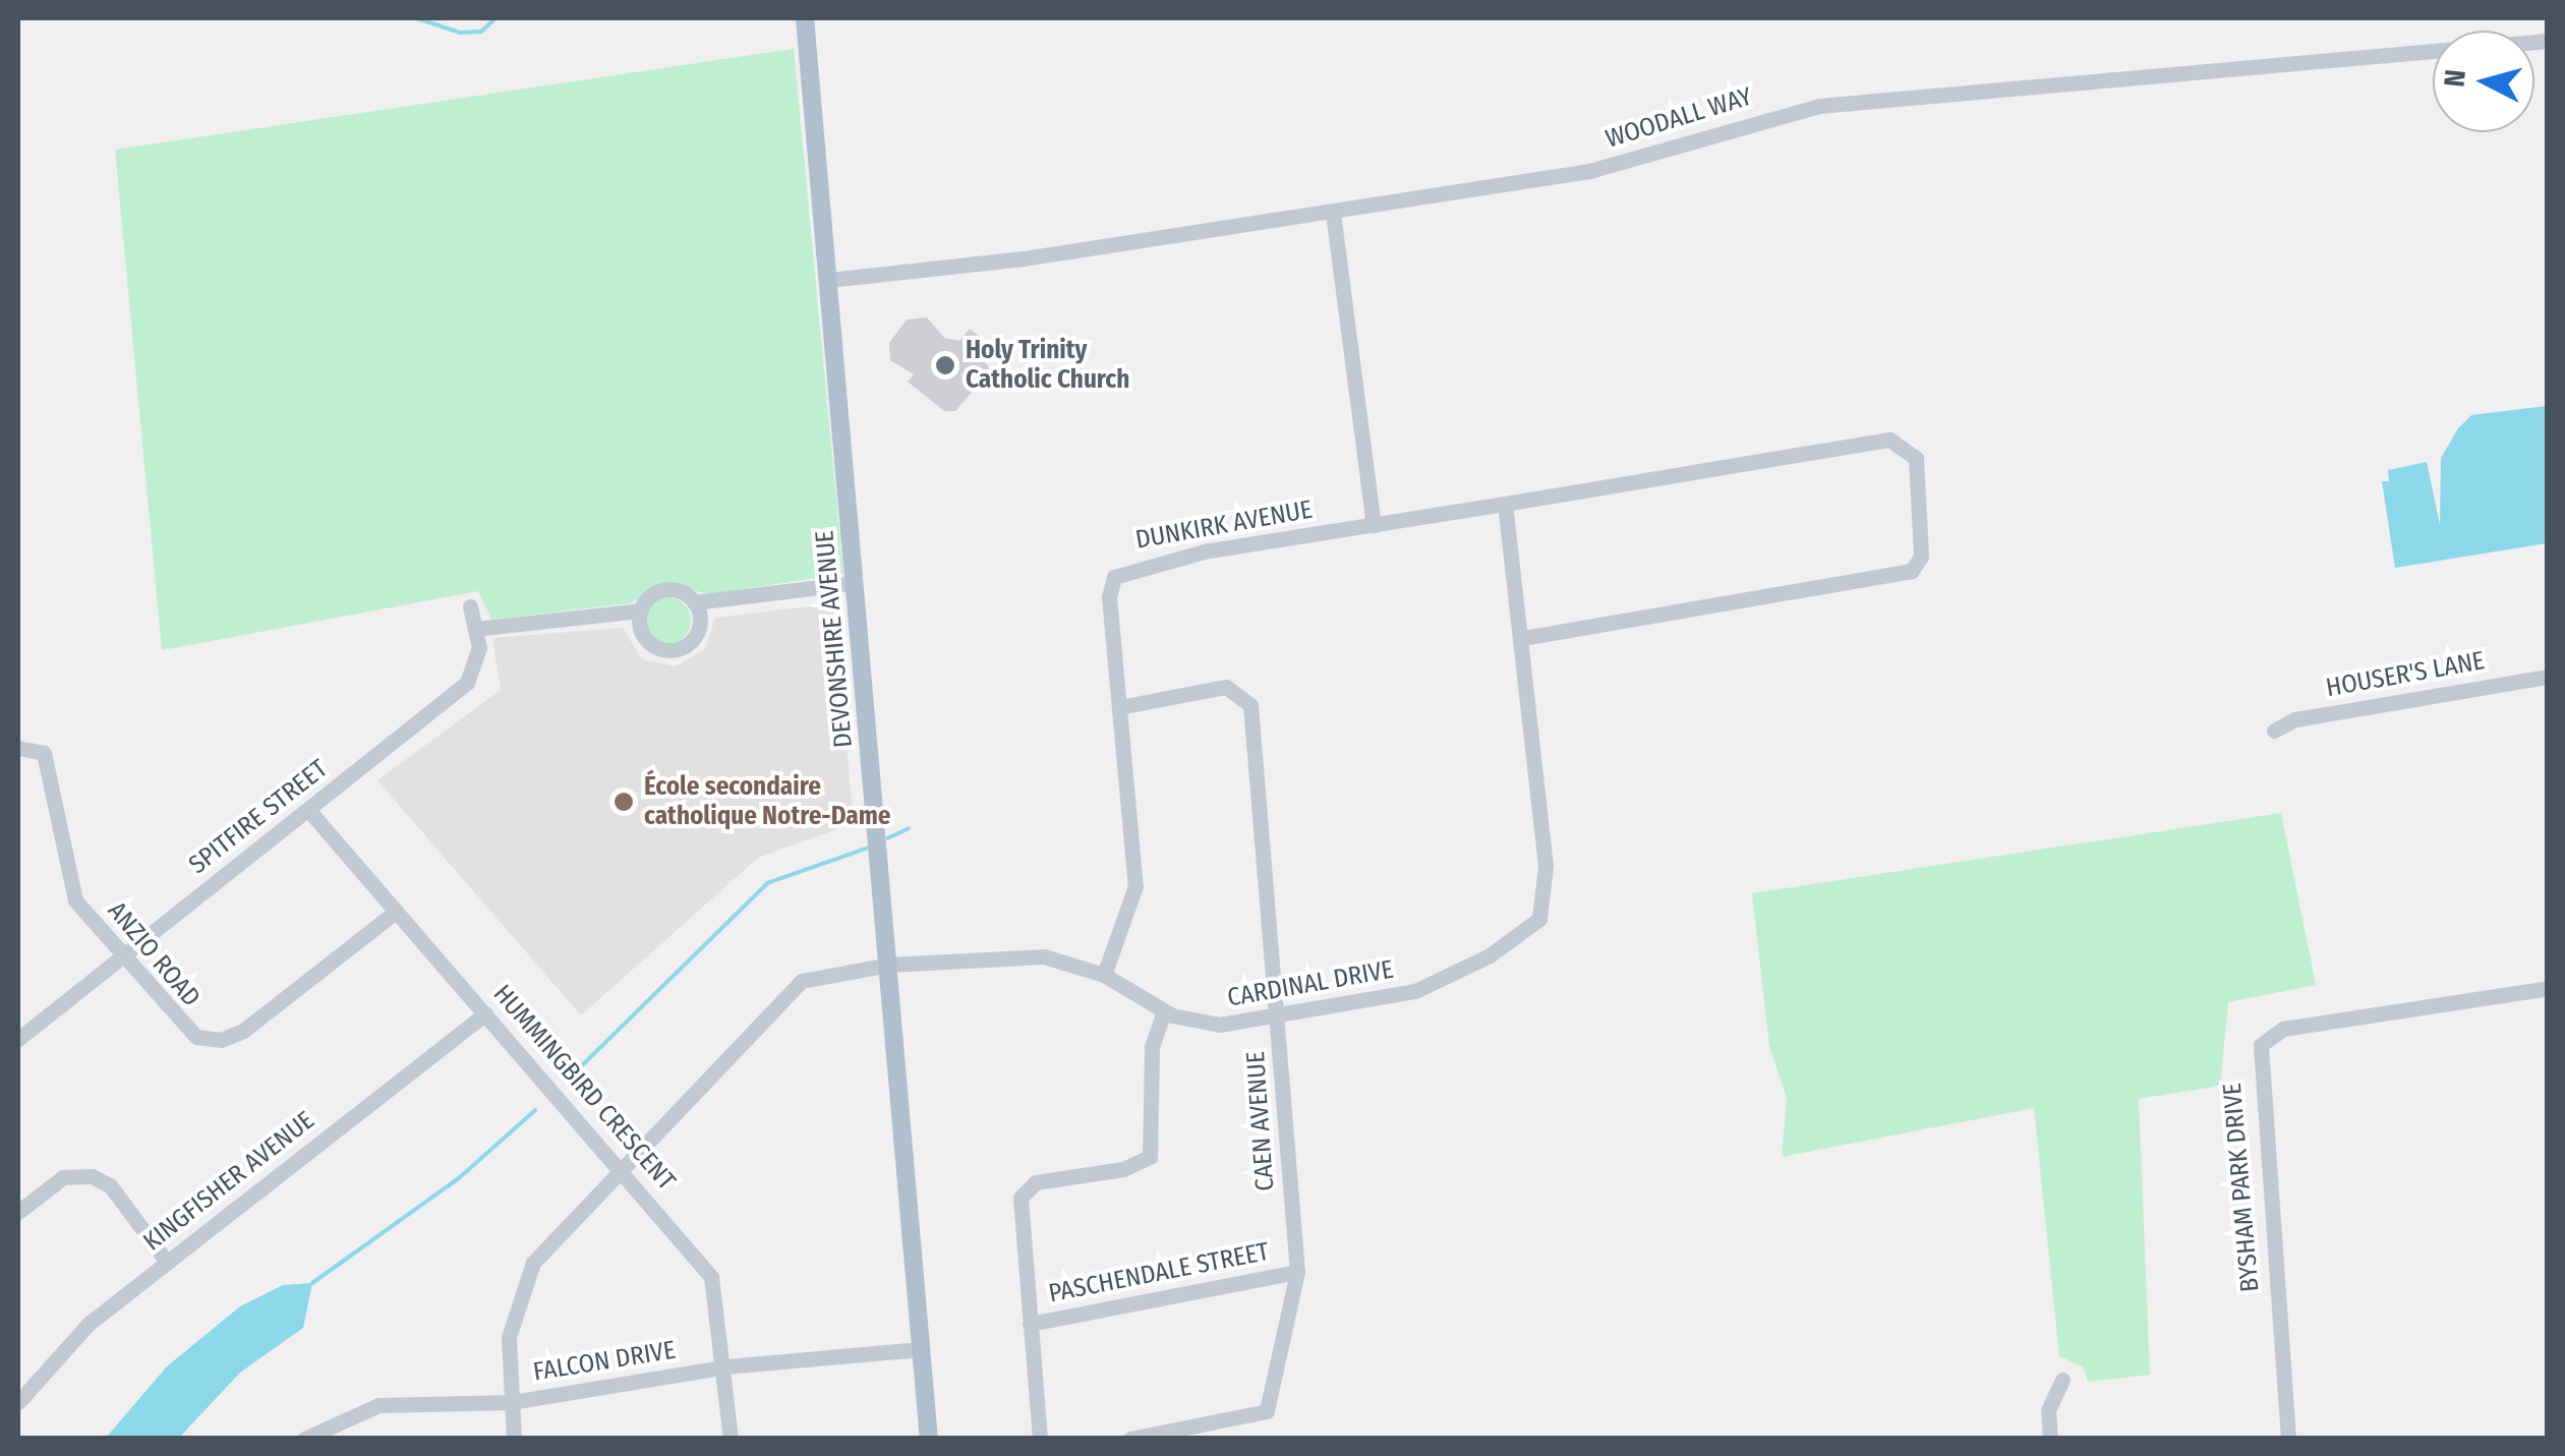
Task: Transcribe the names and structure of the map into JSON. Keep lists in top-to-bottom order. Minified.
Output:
{"streets":{"main road":["DEVONSHIRE AVENUE"],"street":["WOODALL WAY","DUNKIRK AVENUE","HOUSER'S LANE","SPITFIRE STREET","ANZIO ROAD","CARDINAL DRIVE","HUMMINGBIRD CRESCENT","CAEN AVENUE","KINGFISHER AVENUE","BYSHAM PARK DRIVE","PASCHENDALE STREET","FALCON DRIVE"]},"crossings":[["WOODALL WAY","DEVONSHIRE AVENUE"],["DUNKIRK AVENUE","CARDINAL DRIVE"],["DUNKIRK AVENUE","CAEN AVENUE"],["DEVONSHIRE AVENUE","CARDINAL DRIVE"],["DEVONSHIRE AVENUE","FALCON DRIVE"],["SPITFIRE STREET","ANZIO ROAD"],["SPITFIRE STREET","HUMMINGBIRD CRESCENT"],["ANZIO ROAD","HUMMINGBIRD CRESCENT"],["CARDINAL DRIVE","HUMMINGBIRD CRESCENT"],["CARDINAL DRIVE","CAEN AVENUE"],["CARDINAL DRIVE","FALCON DRIVE"],["HUMMINGBIRD CRESCENT","KINGFISHER AVENUE"],["HUMMINGBIRD CRESCENT","FALCON DRIVE"],["CAEN AVENUE","PASCHENDALE STREET"]],"places":["Holy Trinity Catholic Church","École secondaire catholique Notre-Dame"],"north":"left"}
